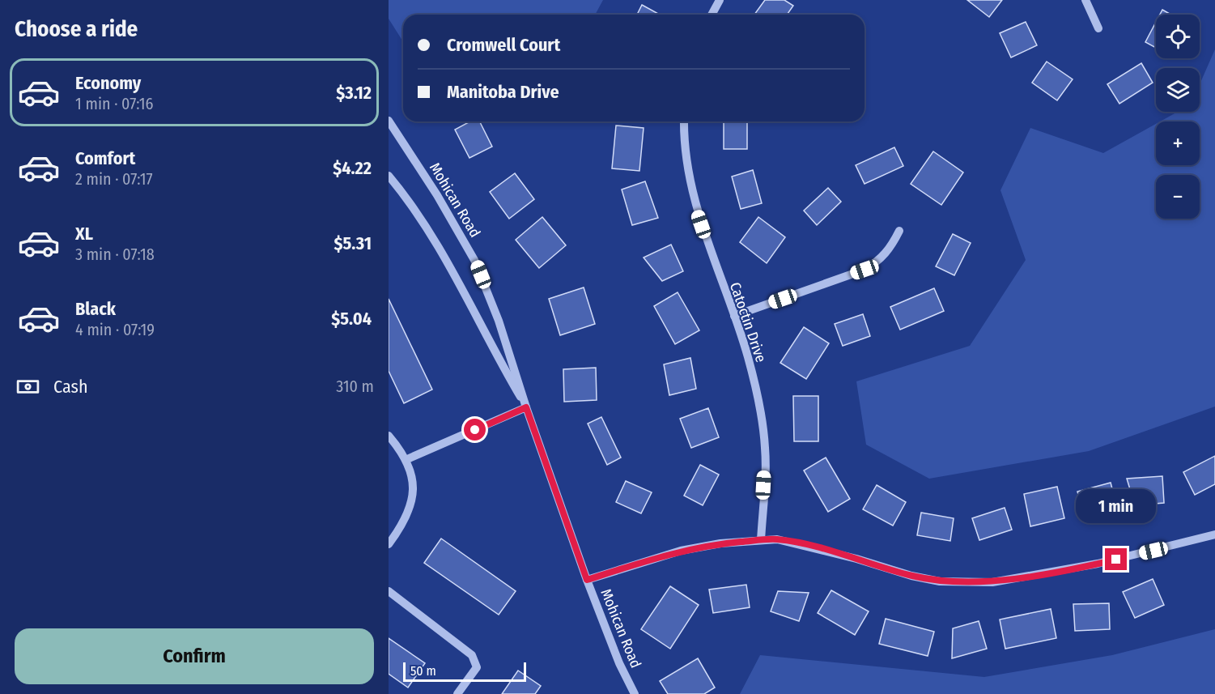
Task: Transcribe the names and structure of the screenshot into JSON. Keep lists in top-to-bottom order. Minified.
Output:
{"streets":{"street":["Mohican Road","Catoctin Drive"]},"scale_bar":"50 m","page":{"heading":"Choose a ride","map_buttons":["+","−"],"banner":["Cromwell Court","Manitoba Drive"],"list":[{"name":"Economy","note":"1 min · 07:16","value":"$3.12"},{"name":"Comfort","note":"2 min · 07:17","value":"$4.22"},{"name":"XL","note":"3 min · 07:18","value":"$5.31"},{"name":"Black","note":"4 min · 07:19","value":"$5.04"}],"pay":["Cash","310 m"],"bubble":"1 min","buttons":"Confirm","scale":"50 m"}}
